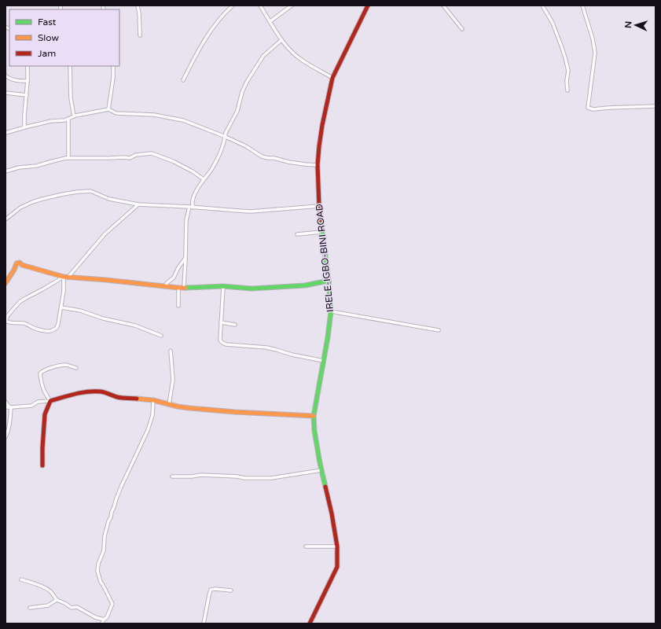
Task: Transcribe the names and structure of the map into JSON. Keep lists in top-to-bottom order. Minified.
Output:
{"streets":{"street":["IRELE-IGBO-BINI ROAD"]},"legend":["Fast","Slow","Jam"],"north":"left"}
